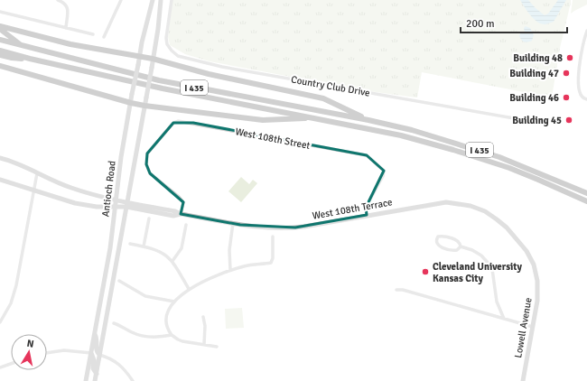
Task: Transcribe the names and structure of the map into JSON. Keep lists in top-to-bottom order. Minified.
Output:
{"streets":{"highway":["I 435"],"street":["Country Club Drive","West 108th Street","Antioch Road","West 108th Terrace","Lowell Avenue"]},"crossings":[["West 108th Street","West 108th Terrace"],["Antioch Road","West 108th Terrace"],["West 108th Terrace","Lowell Avenue"]],"places":["Building 48","Building 47","Building 46","Building 45","Cleveland University Kansas City"],"scale_bar":"200 m","north":"top"}
